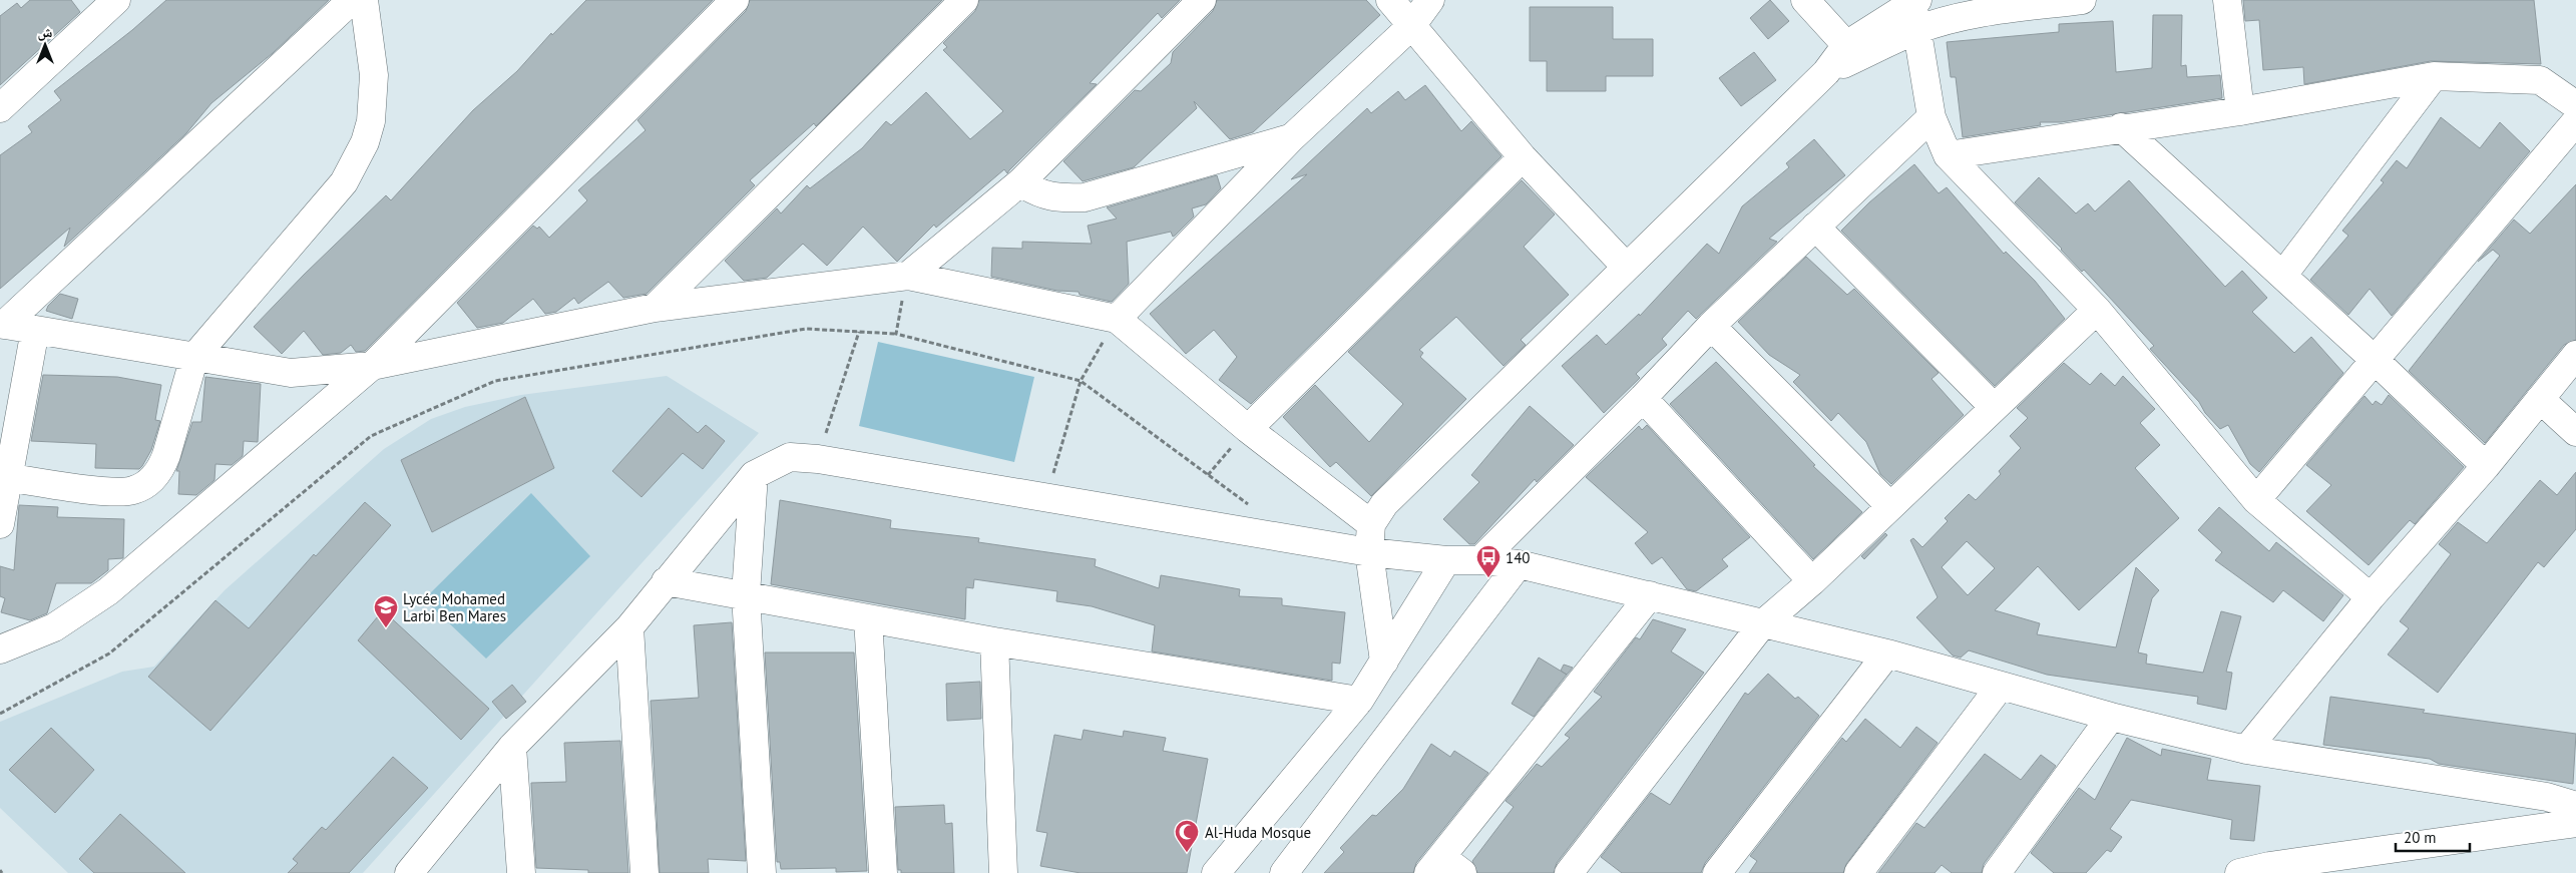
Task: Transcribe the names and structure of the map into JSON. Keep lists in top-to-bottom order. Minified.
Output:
{"places":{"bus stop":["140"],"school or university":["Lycée Mohamed Larbi Ben Mares"],"mosque":["Al-Huda Mosque"]},"scale_bar":"20 m","north":"top"}
